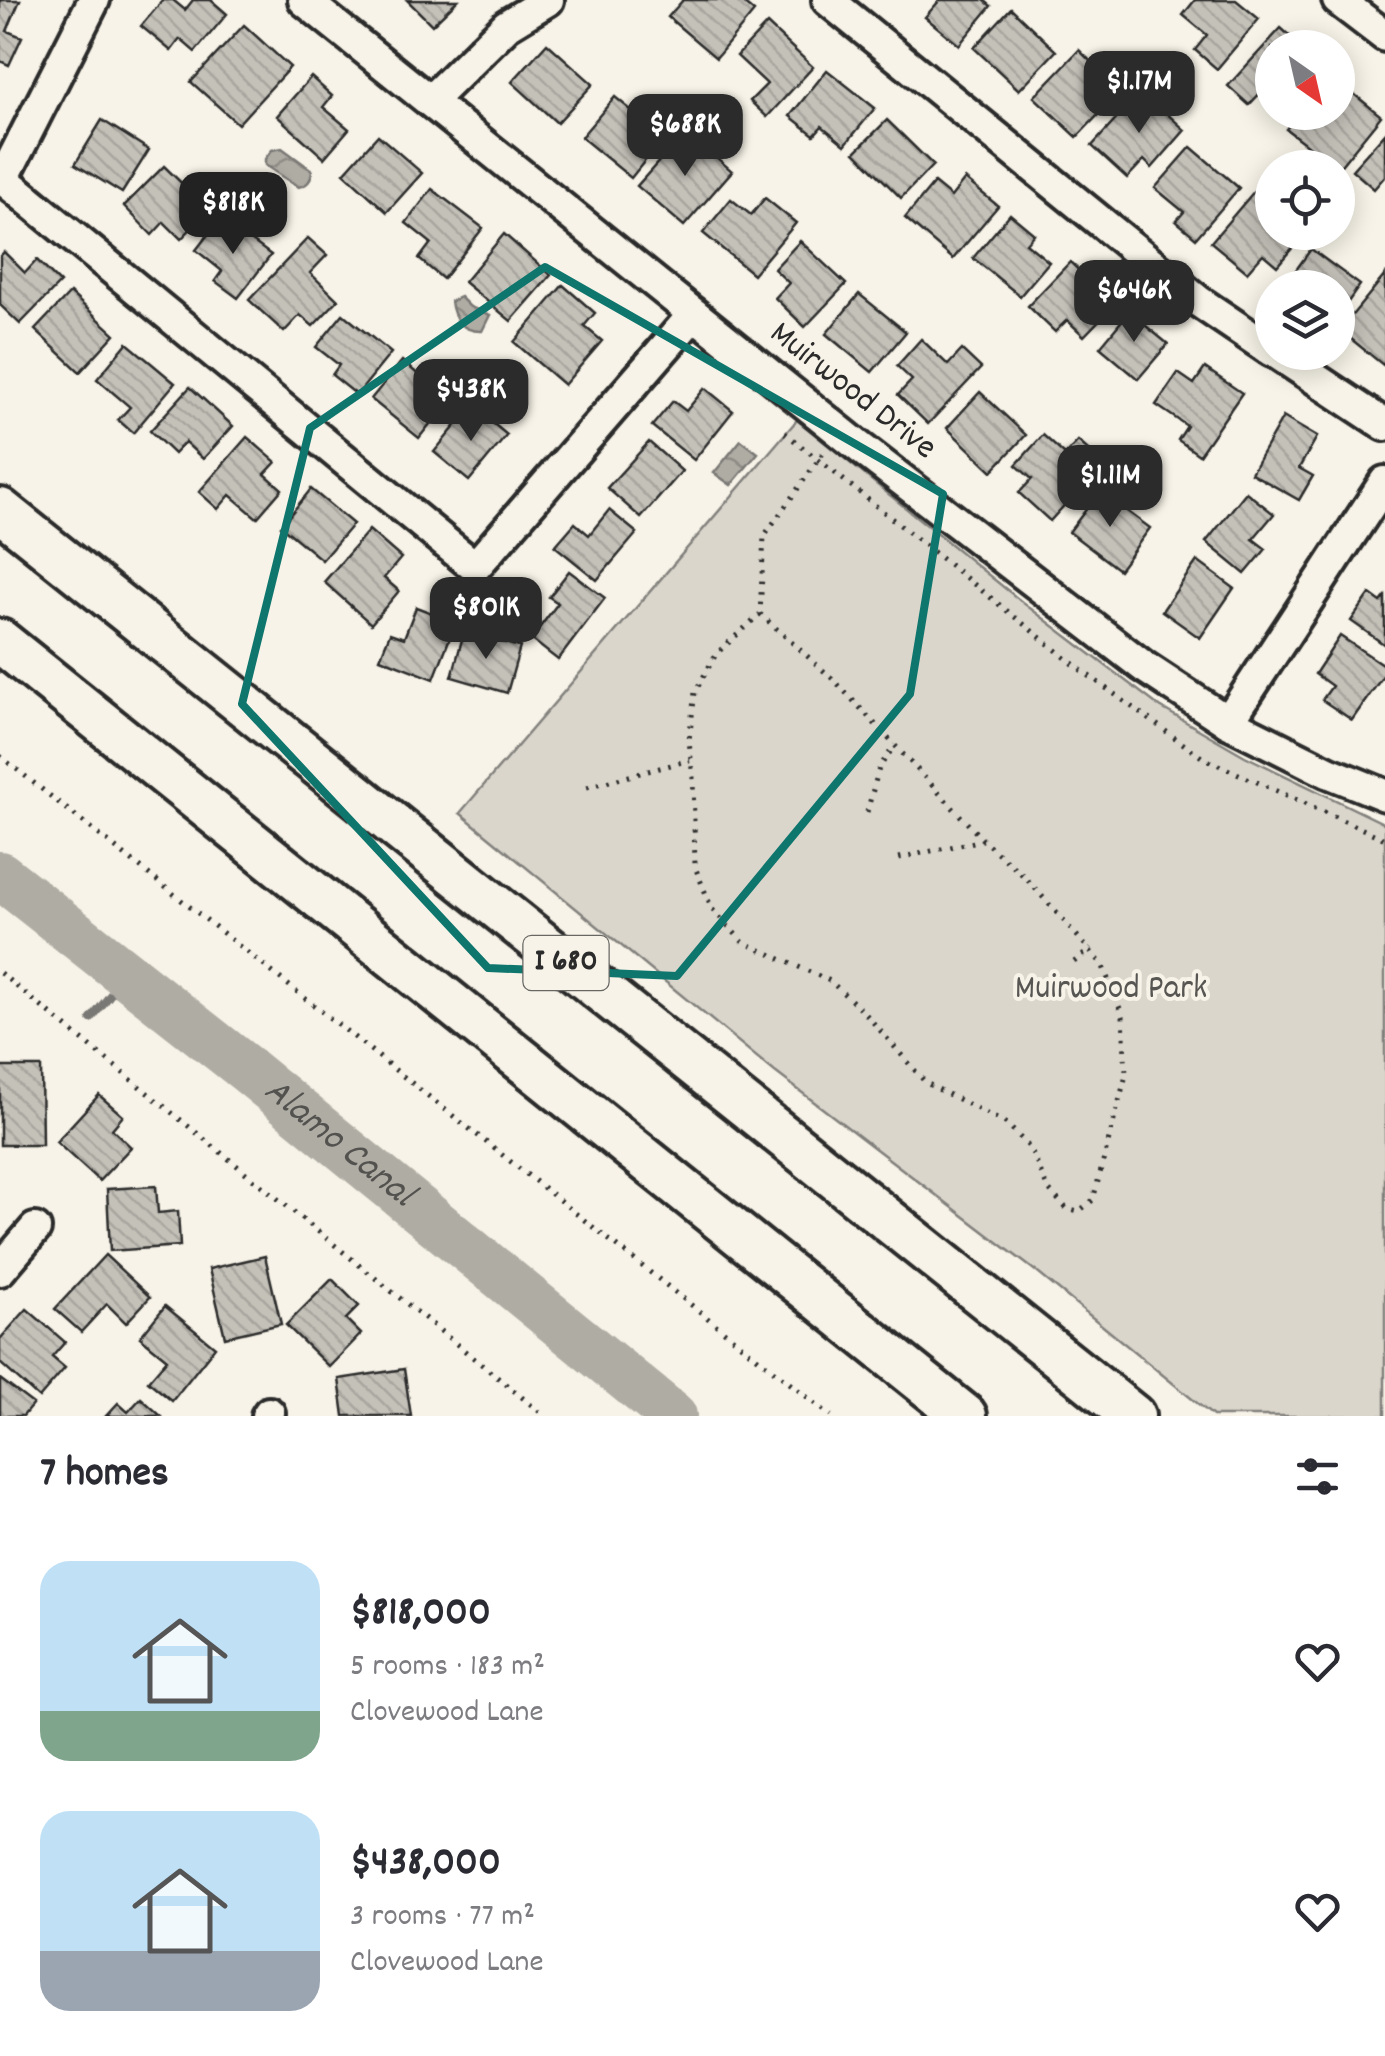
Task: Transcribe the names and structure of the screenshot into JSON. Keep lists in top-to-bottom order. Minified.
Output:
{"streets":{"highway":["I 680"],"street":["Muirwood Drive"]},"water":["Alamo Canal"],"parks":["Muirwood Park"],"north":"bottom right","page":{"price":["$1.17M","$688K","$818K","$646K","$438K","$1.11M","$801K"],"heading":"7 homes","list":[{"name":"$818,000","note":"5 rooms · 183 m² · Clovewood Lane"},{"name":"$438,000","note":"3 rooms · 77 m² · Clovewood Lane"}]}}
